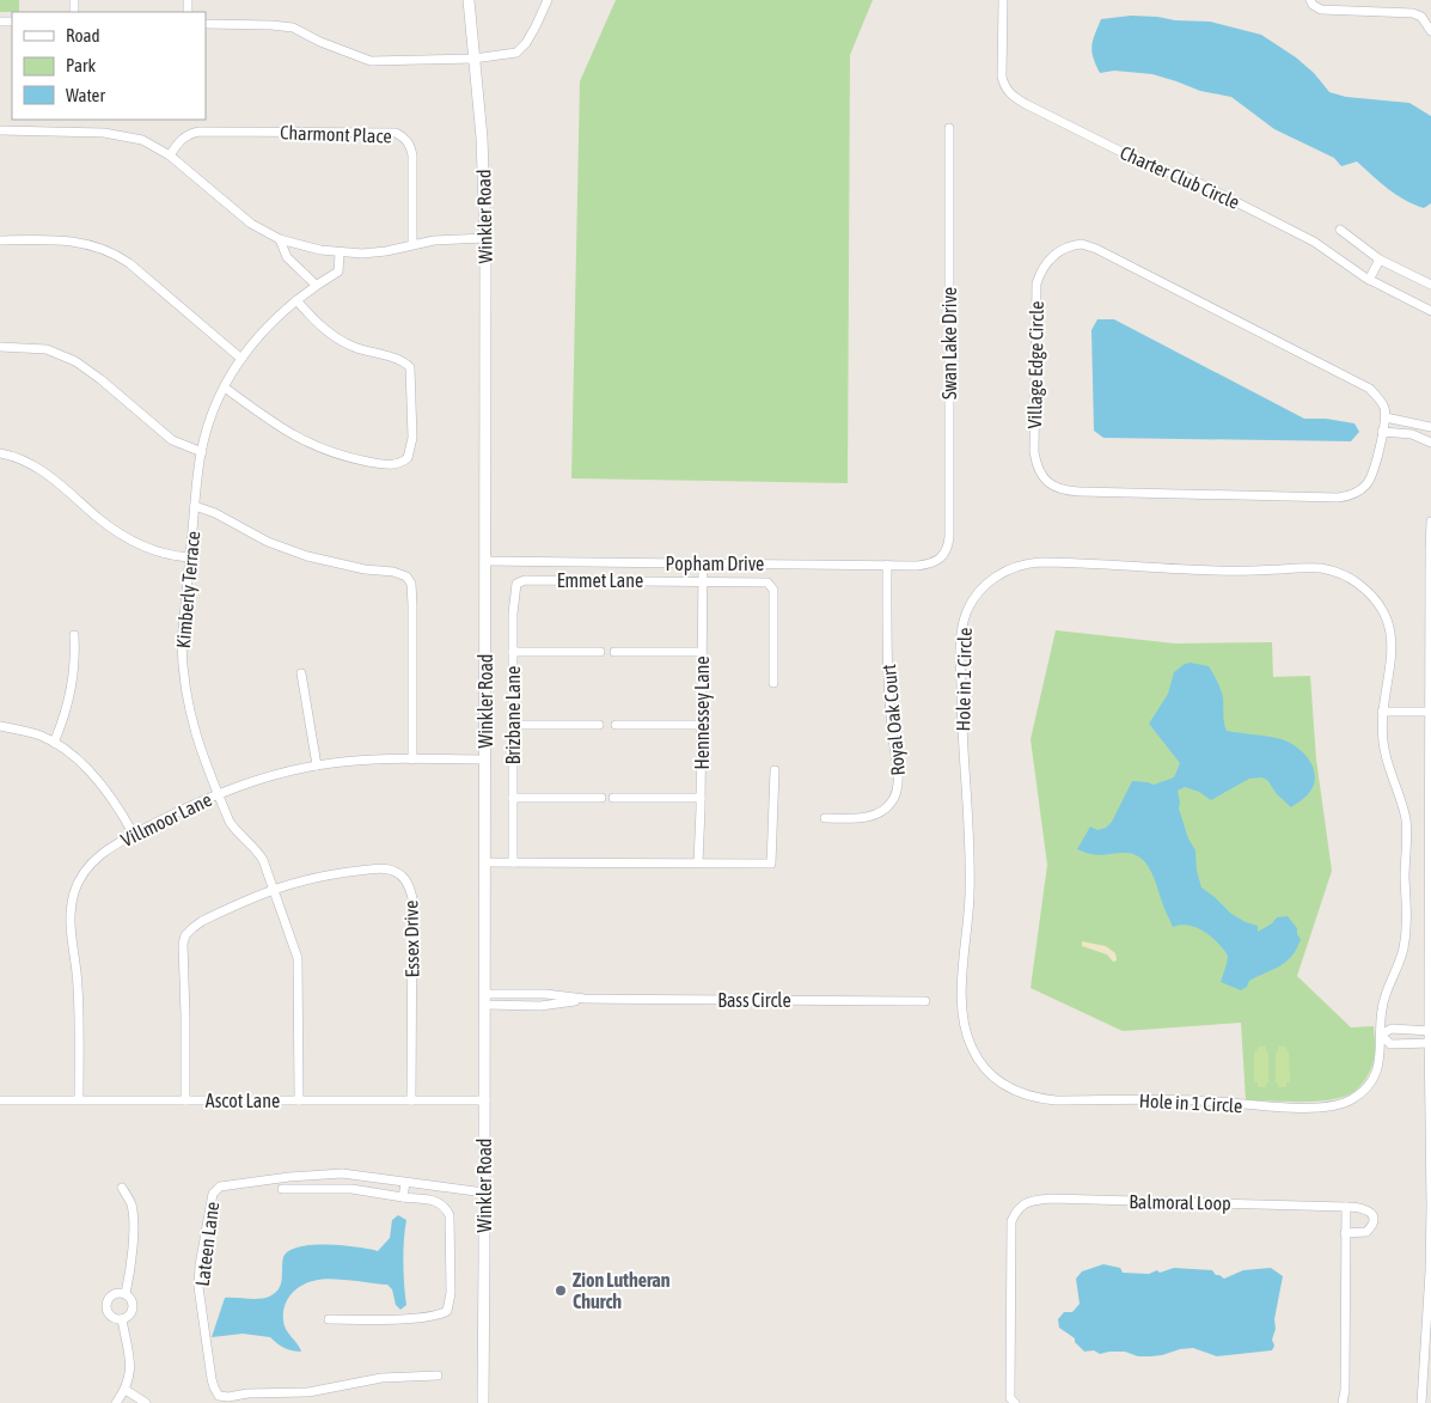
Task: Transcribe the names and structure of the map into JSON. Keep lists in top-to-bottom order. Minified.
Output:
{"streets":{"street":["Charmont Place","Charter Club Circle","Winkler Road","Swan Lake Drive","Village Edge Circle","Popham Drive","Emmet Lane","Kimberly Terrace","Hole in 1 Circle","Hennessey Lane","Brizbane Lane","Royal Oak Court","Villmoor Lane","Essex Drive","Bass Circle","Ascot Lane","Balmoral Loop","Lateen Lane"]},"crossings":[["Winkler Road","Popham Drive"],["Winkler Road","Villmoor Lane"],["Winkler Road","Bass Circle"],["Winkler Road","Ascot Lane"],["Winkler Road","Lateen Lane"],["Swan Lake Drive","Popham Drive"],["Popham Drive","Hennessey Lane"],["Popham Drive","Royal Oak Court"],["Emmet Lane","Hennessey Lane"],["Emmet Lane","Brizbane Lane"],["Kimberly Terrace","Villmoor Lane"],["Kimberly Terrace","Essex Drive"],["Kimberly Terrace","Ascot Lane"],["Villmoor Lane","Ascot Lane"],["Essex Drive","Ascot Lane"]],"places":["Zion Lutheran Church"],"legend":["Road","Park","Water"]}
